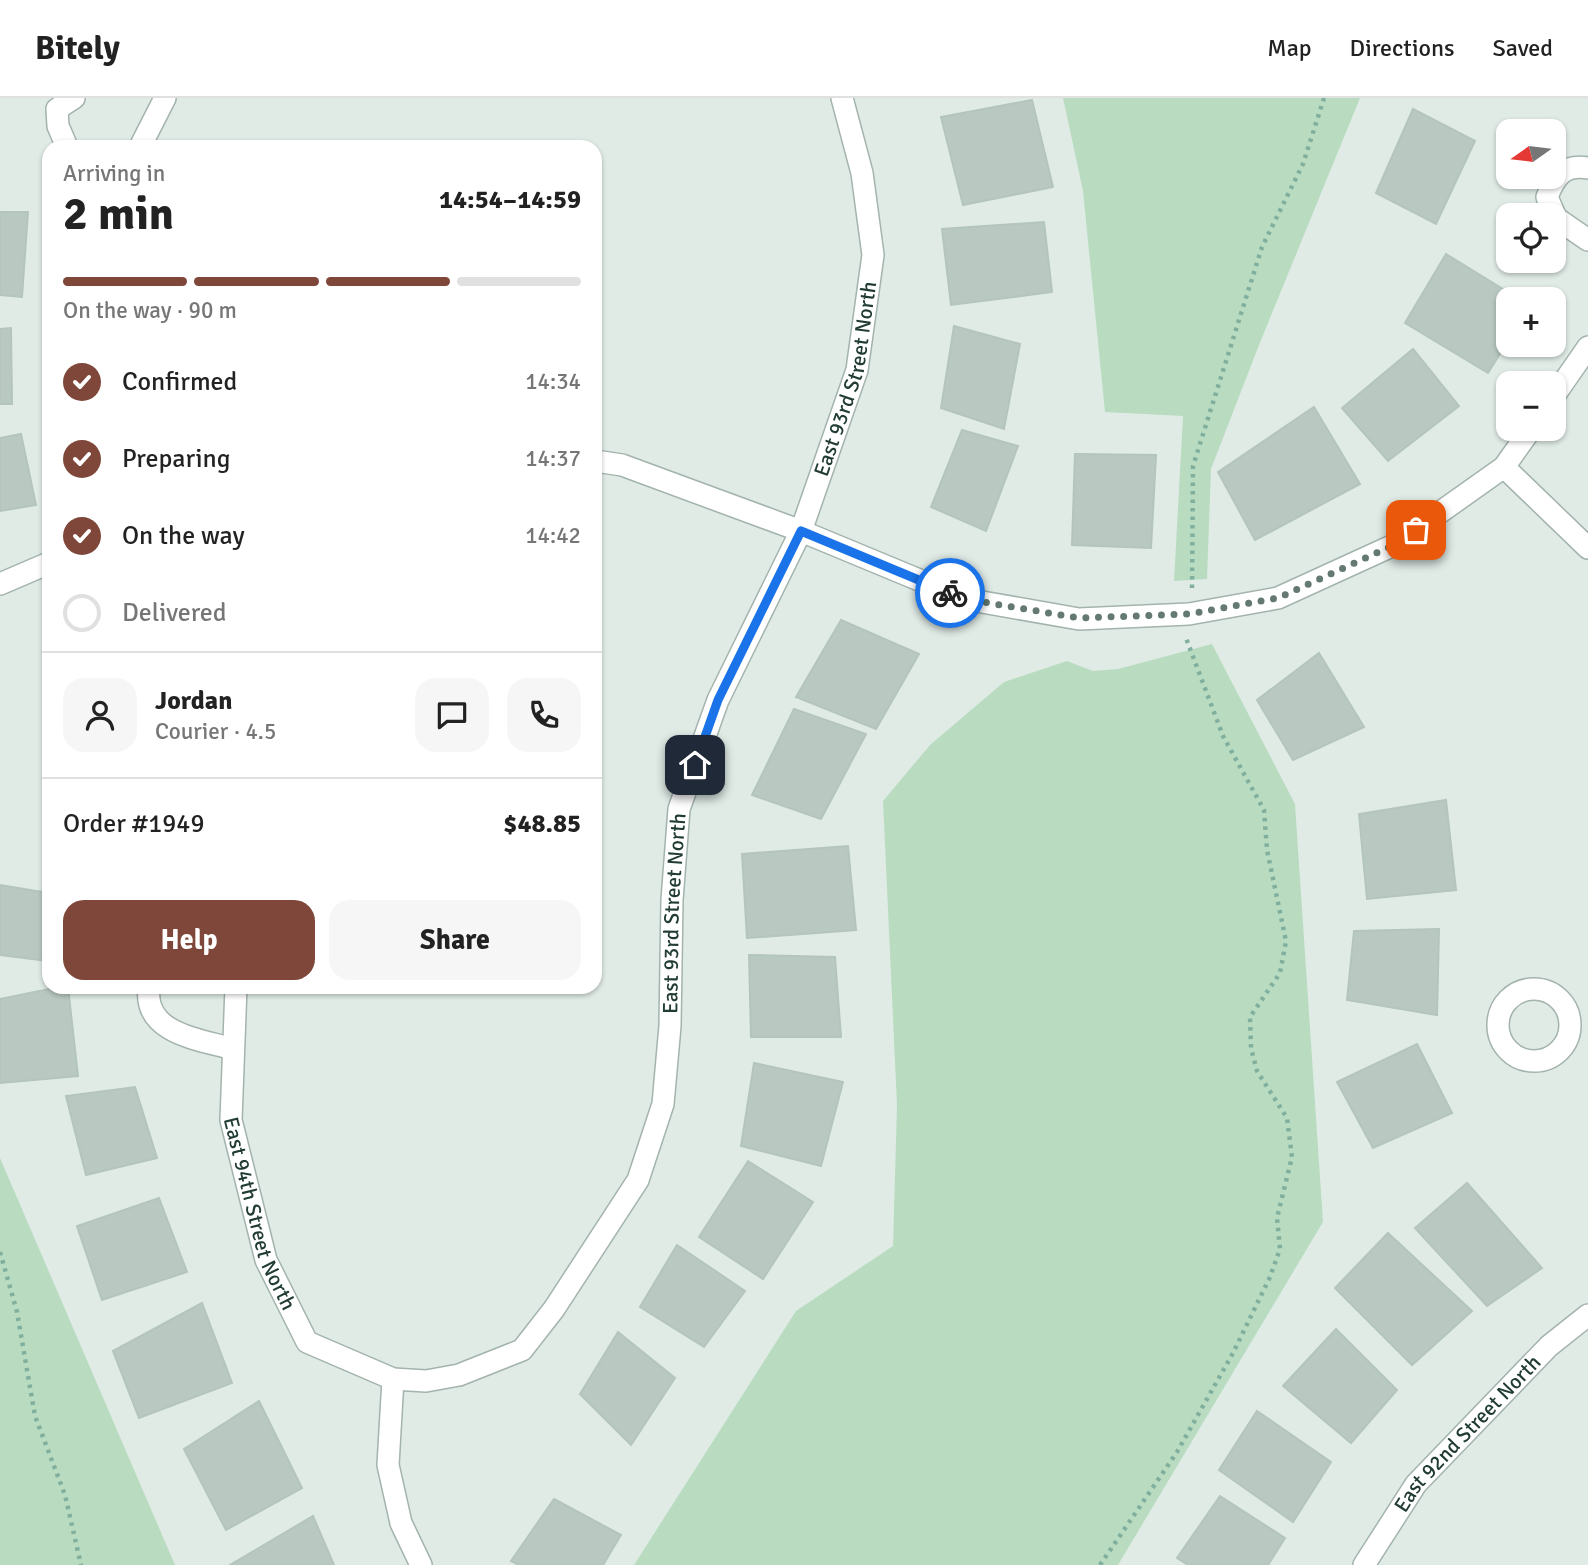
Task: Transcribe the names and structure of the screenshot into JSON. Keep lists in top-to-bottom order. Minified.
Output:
{"streets":{"street":["East 93rd Street North","East 94th Street North","East 92nd Street North"]},"crossings":[["East 93rd Street North","East 94th Street North"]],"north":"left","page":{"header":"Bitely","nav":["Map","Directions","Saved"],"map_buttons":["+","−"],"heading":["2 min","Arriving in","14:54–14:59"],"panel":["Jordan","Courier · 4.5","Order #1949","$48.85"],"bar":"On the way · 90 m","list":[["Confirmed","14:34"],["Preparing","14:37"],["On the way","14:42"],"Delivered"],"buttons":["Help","Share"]}}
